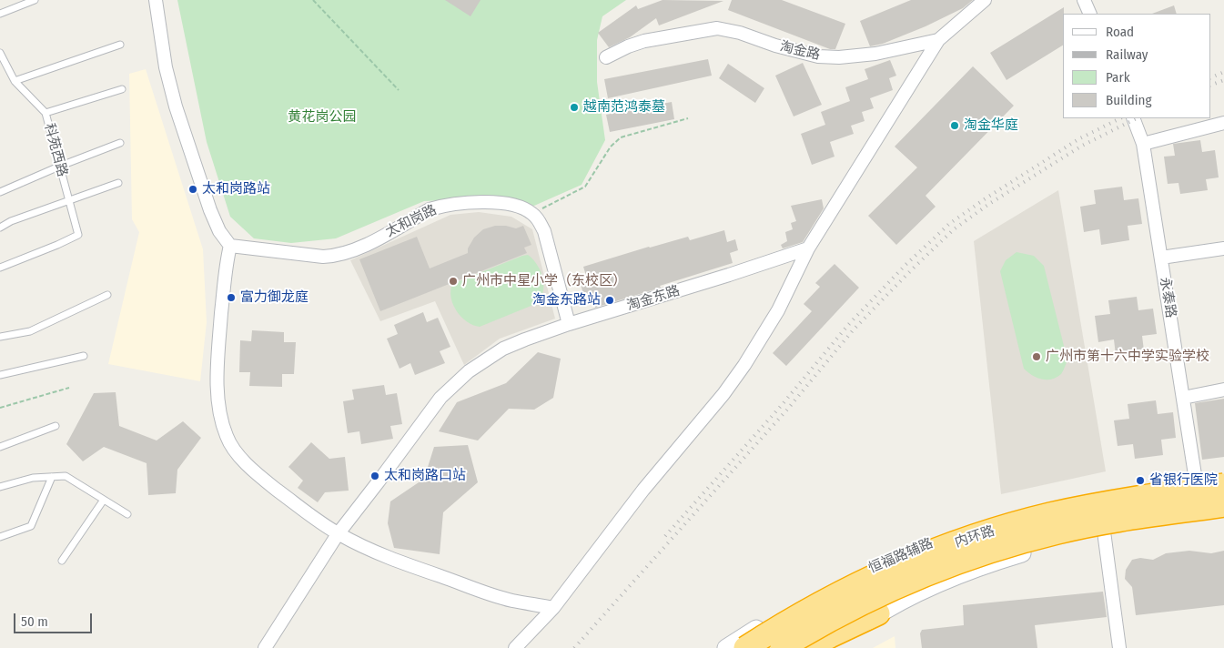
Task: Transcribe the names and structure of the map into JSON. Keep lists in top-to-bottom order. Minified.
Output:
{"streets":{"highway":["内环路"],"main road":["恒福路辅路"],"street":["淘金路","太和岗路","永泰路","淘金东路"],"lane":["科苑西路"]},"crossings":[["永泰路","恒福路辅路"]],"parks":["黄花岗公园"],"places":["越南范鸿泰墓","淘金华庭","太和岗路站","广州市中星小学（东校区）","富力御龙庭","淘金东路站","广州市第十六中学实验学校","太和岗路口站","省银行医院"],"legend":["Road","Railway","Park","Building"],"scale_bar":"50 m"}
